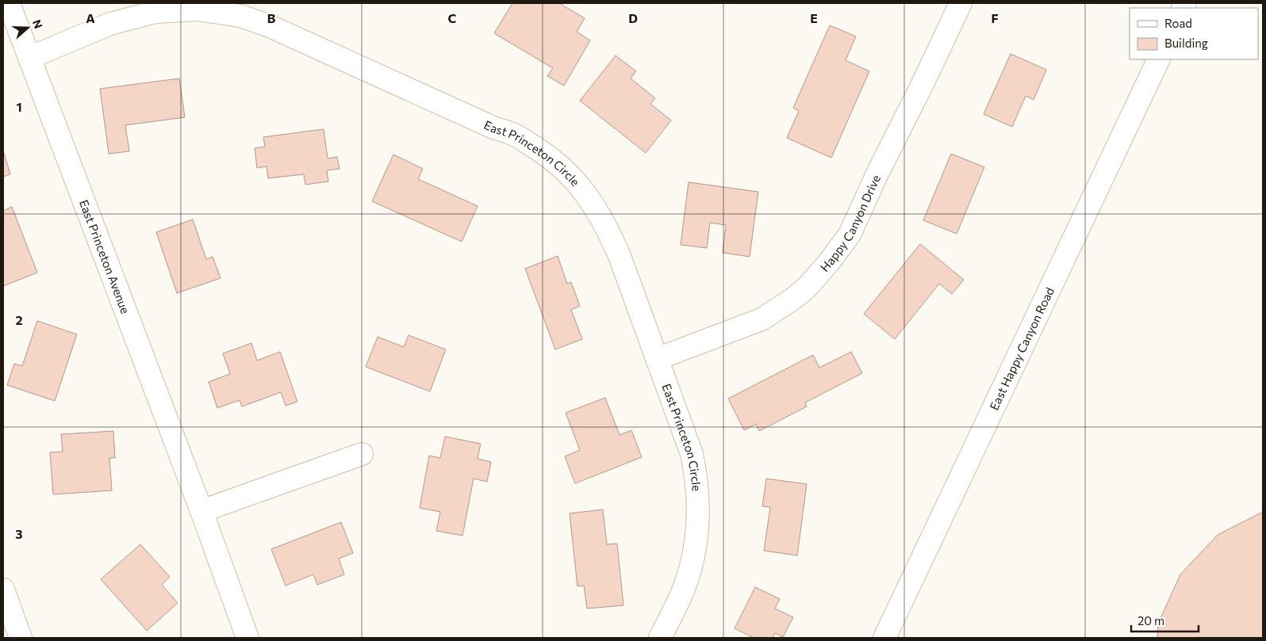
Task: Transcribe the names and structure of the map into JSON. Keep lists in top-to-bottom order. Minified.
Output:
{"streets":{"street":["East Princeton Circle","Happy Canyon Drive","East Princeton Avenue","East Happy Canyon Road"]},"crossings":[["East Princeton Circle","Happy Canyon Drive"],["East Princeton Circle","East Princeton Avenue"]],"legend":["Road","Building"],"scale_bar":"20 m","north":"right","grid":{"columns":["A","B","C","D","E","F"],"rows":["1","2","3"]}}
